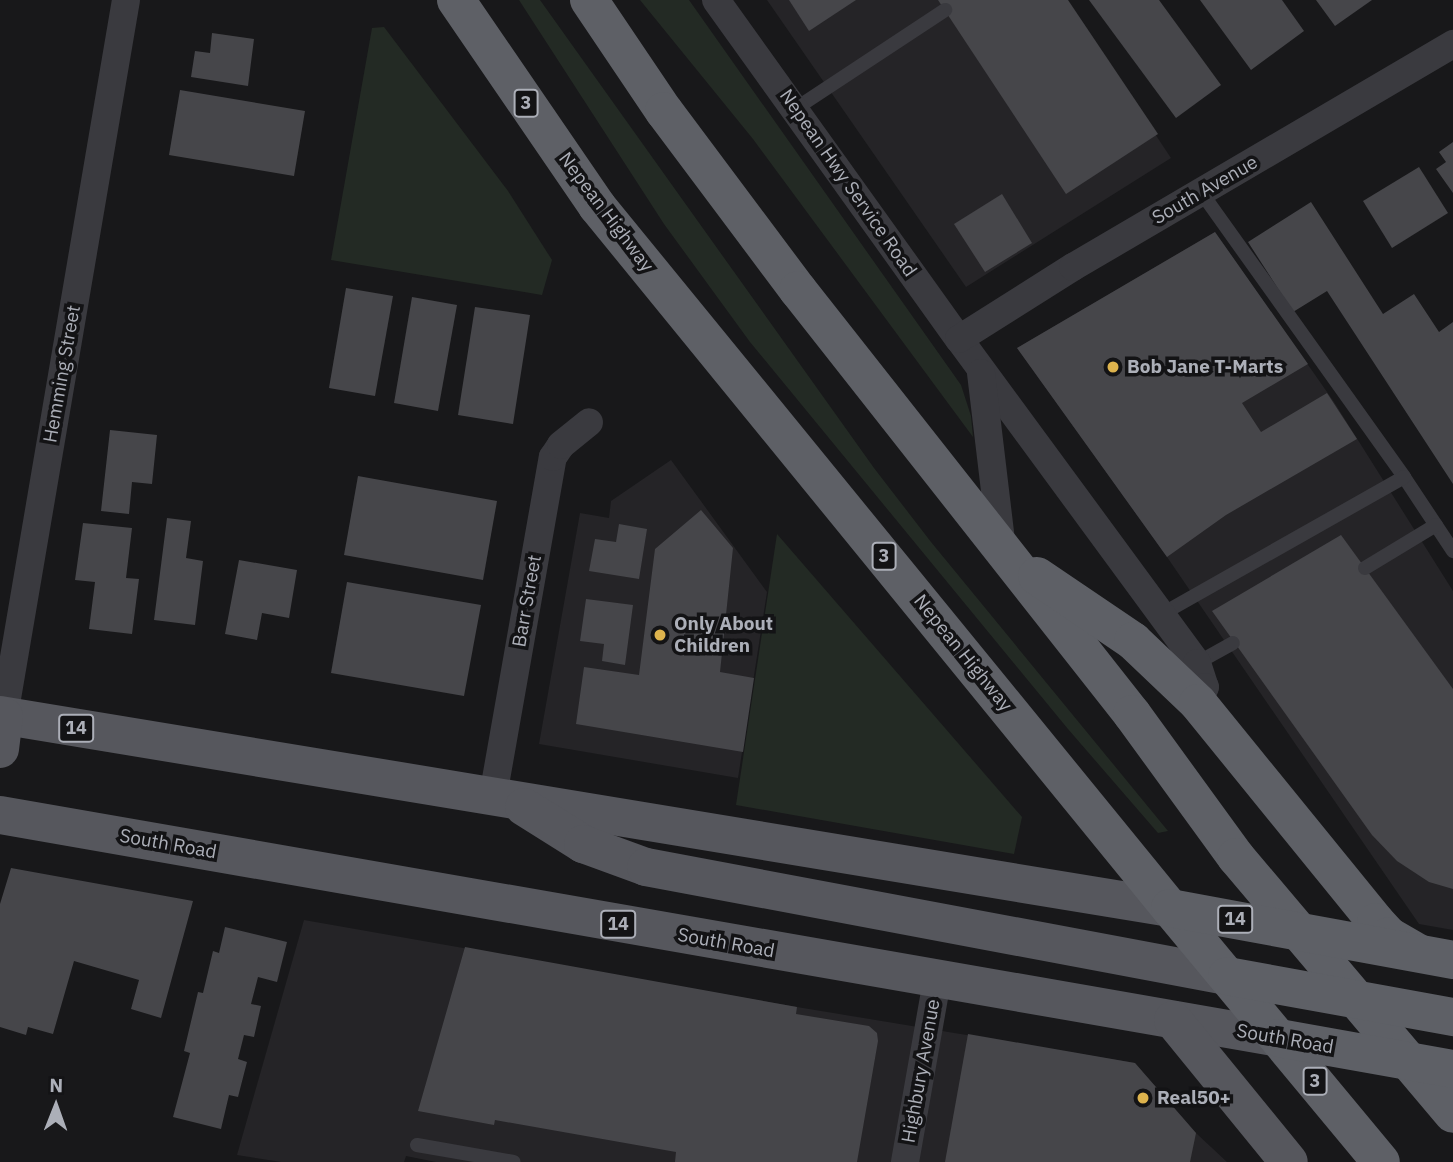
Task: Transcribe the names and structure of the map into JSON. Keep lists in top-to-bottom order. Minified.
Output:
{"streets":{"highway":["3","Nepean Highway","14","South Road"],"street":["Nepean Hwy Service Road","South Avenue","Hemming Street","Barr Street","Highbury Avenue"]},"crossings":[["Nepean Hwy Service Road","South Avenue"],["Nepean Highway","14"],["Nepean Highway","South Road"],["Hemming Street","14"],["Barr Street","14"],["South Road","Highbury Avenue"]],"places":["Bob Jane T-Marts","Only About Children","Real50+"],"north":"top"}
